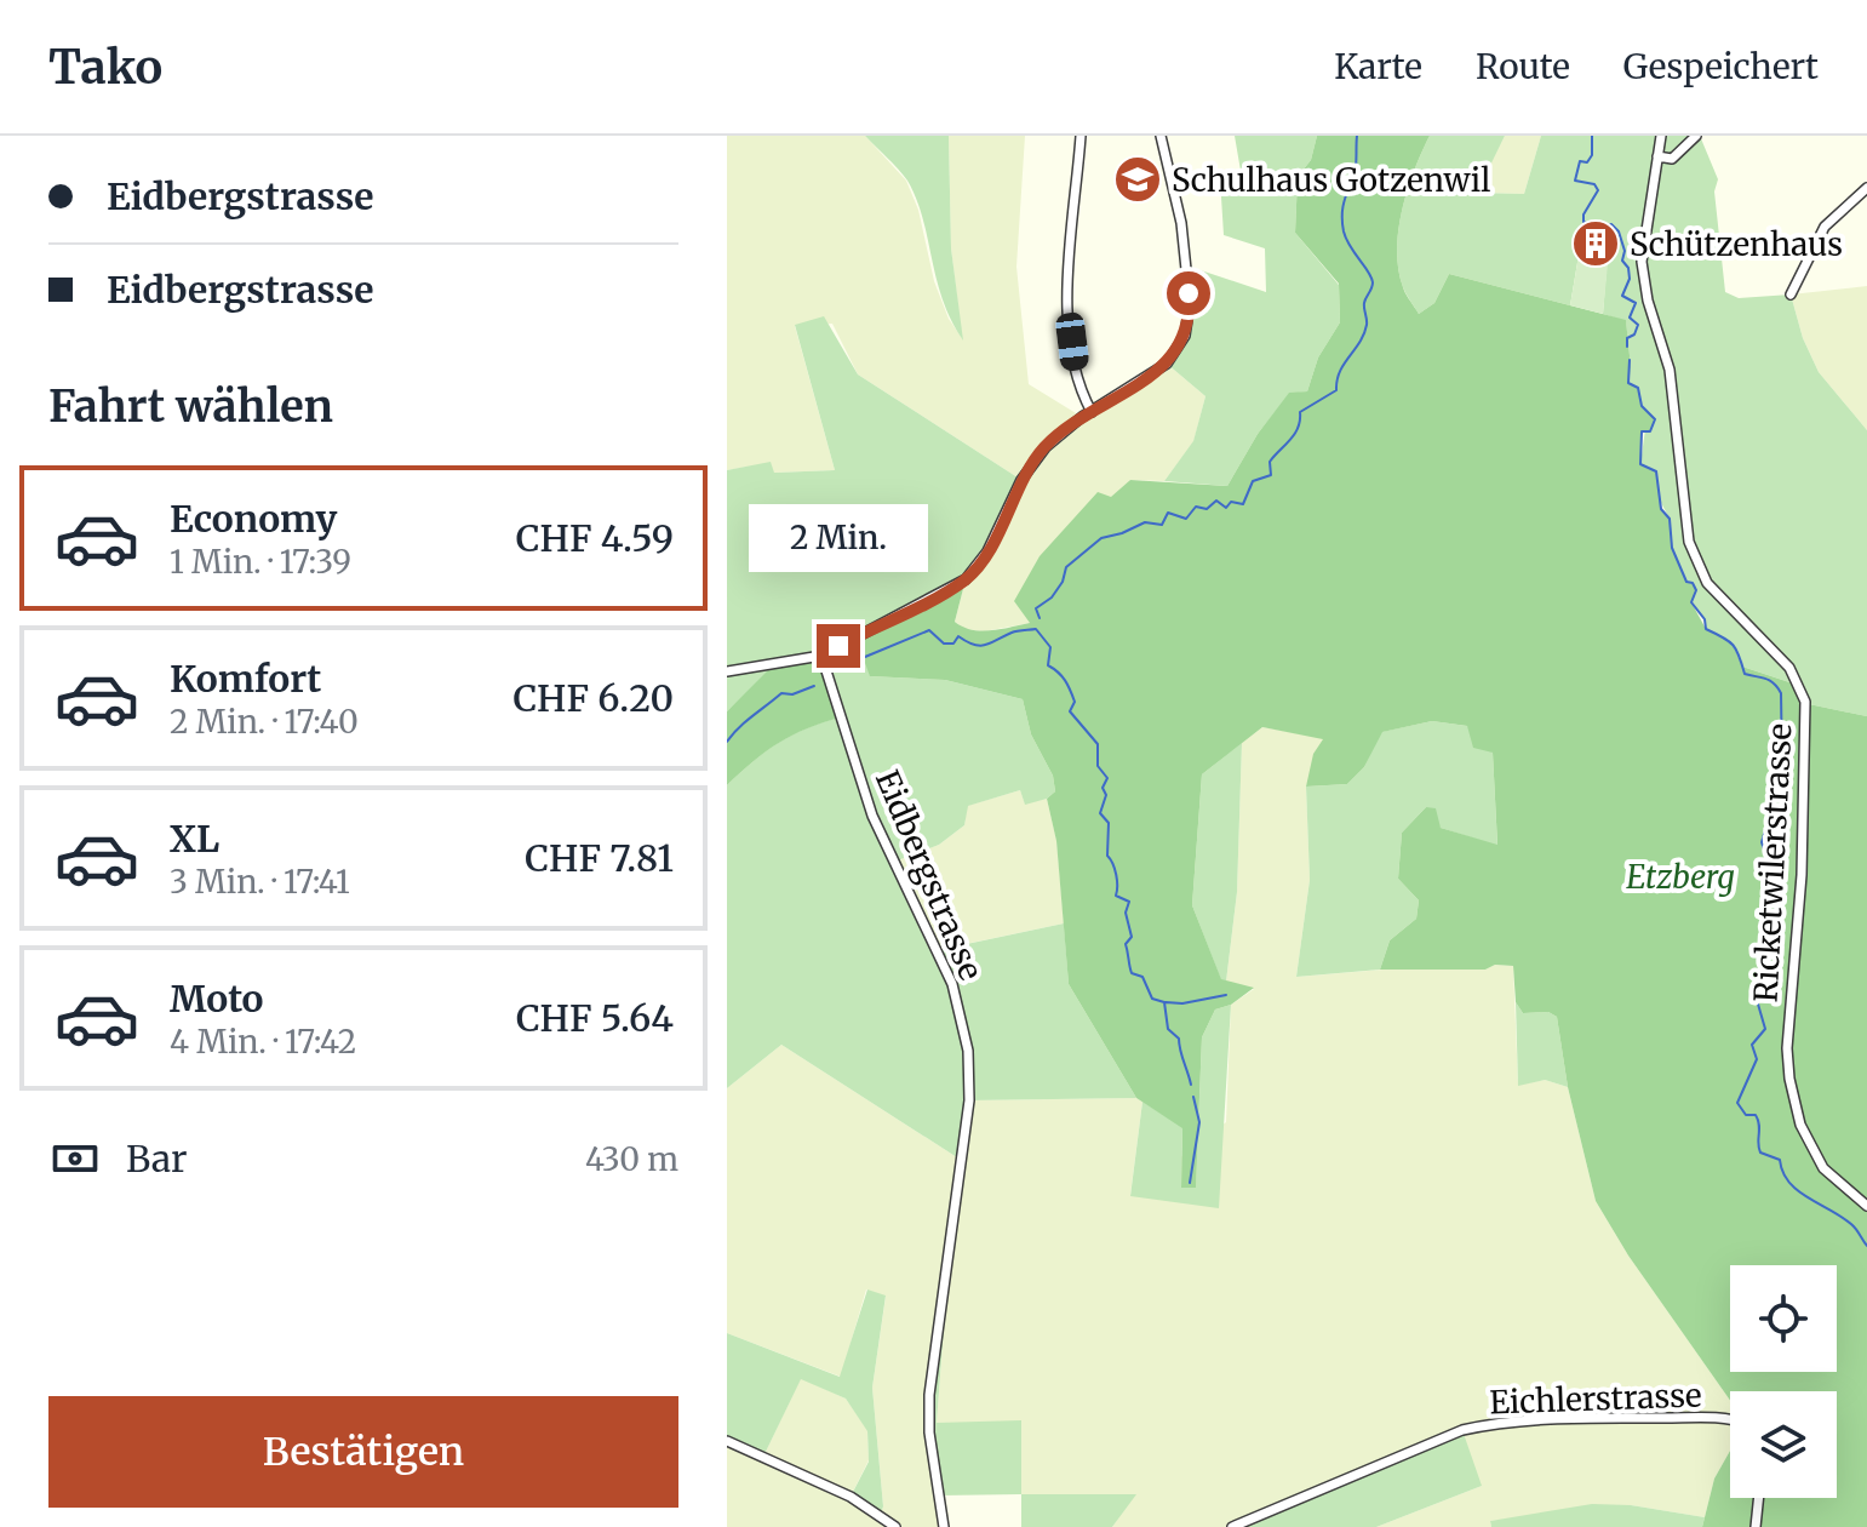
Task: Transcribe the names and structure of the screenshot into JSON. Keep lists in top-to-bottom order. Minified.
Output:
{"streets":{"street":["Ricketwilerstrasse","Eidbergstrasse","Eichlerstrasse"]},"parks":["Etzberg"],"places":{"school or university":["Schulhaus Gotzenwil"],"building":["Schützenhaus"]},"page":{"header":"Tako","nav":["Karte","Route","Gespeichert"],"banner":["Eidbergstrasse","Eidbergstrasse"],"heading":"Fahrt wählen","list":[{"name":"Economy","note":"1 Min. · 17:39","value":"CHF 4.59"},{"name":"Komfort","note":"2 Min. · 17:40","value":"CHF 6.20"},{"name":"XL","note":"3 Min. · 17:41","value":"CHF 7.81"},{"name":"Moto","note":"4 Min. · 17:42","value":"CHF 5.64"}],"bubble":"2 Min.","pay":["Bar","430 m"],"buttons":"Bestätigen"}}
